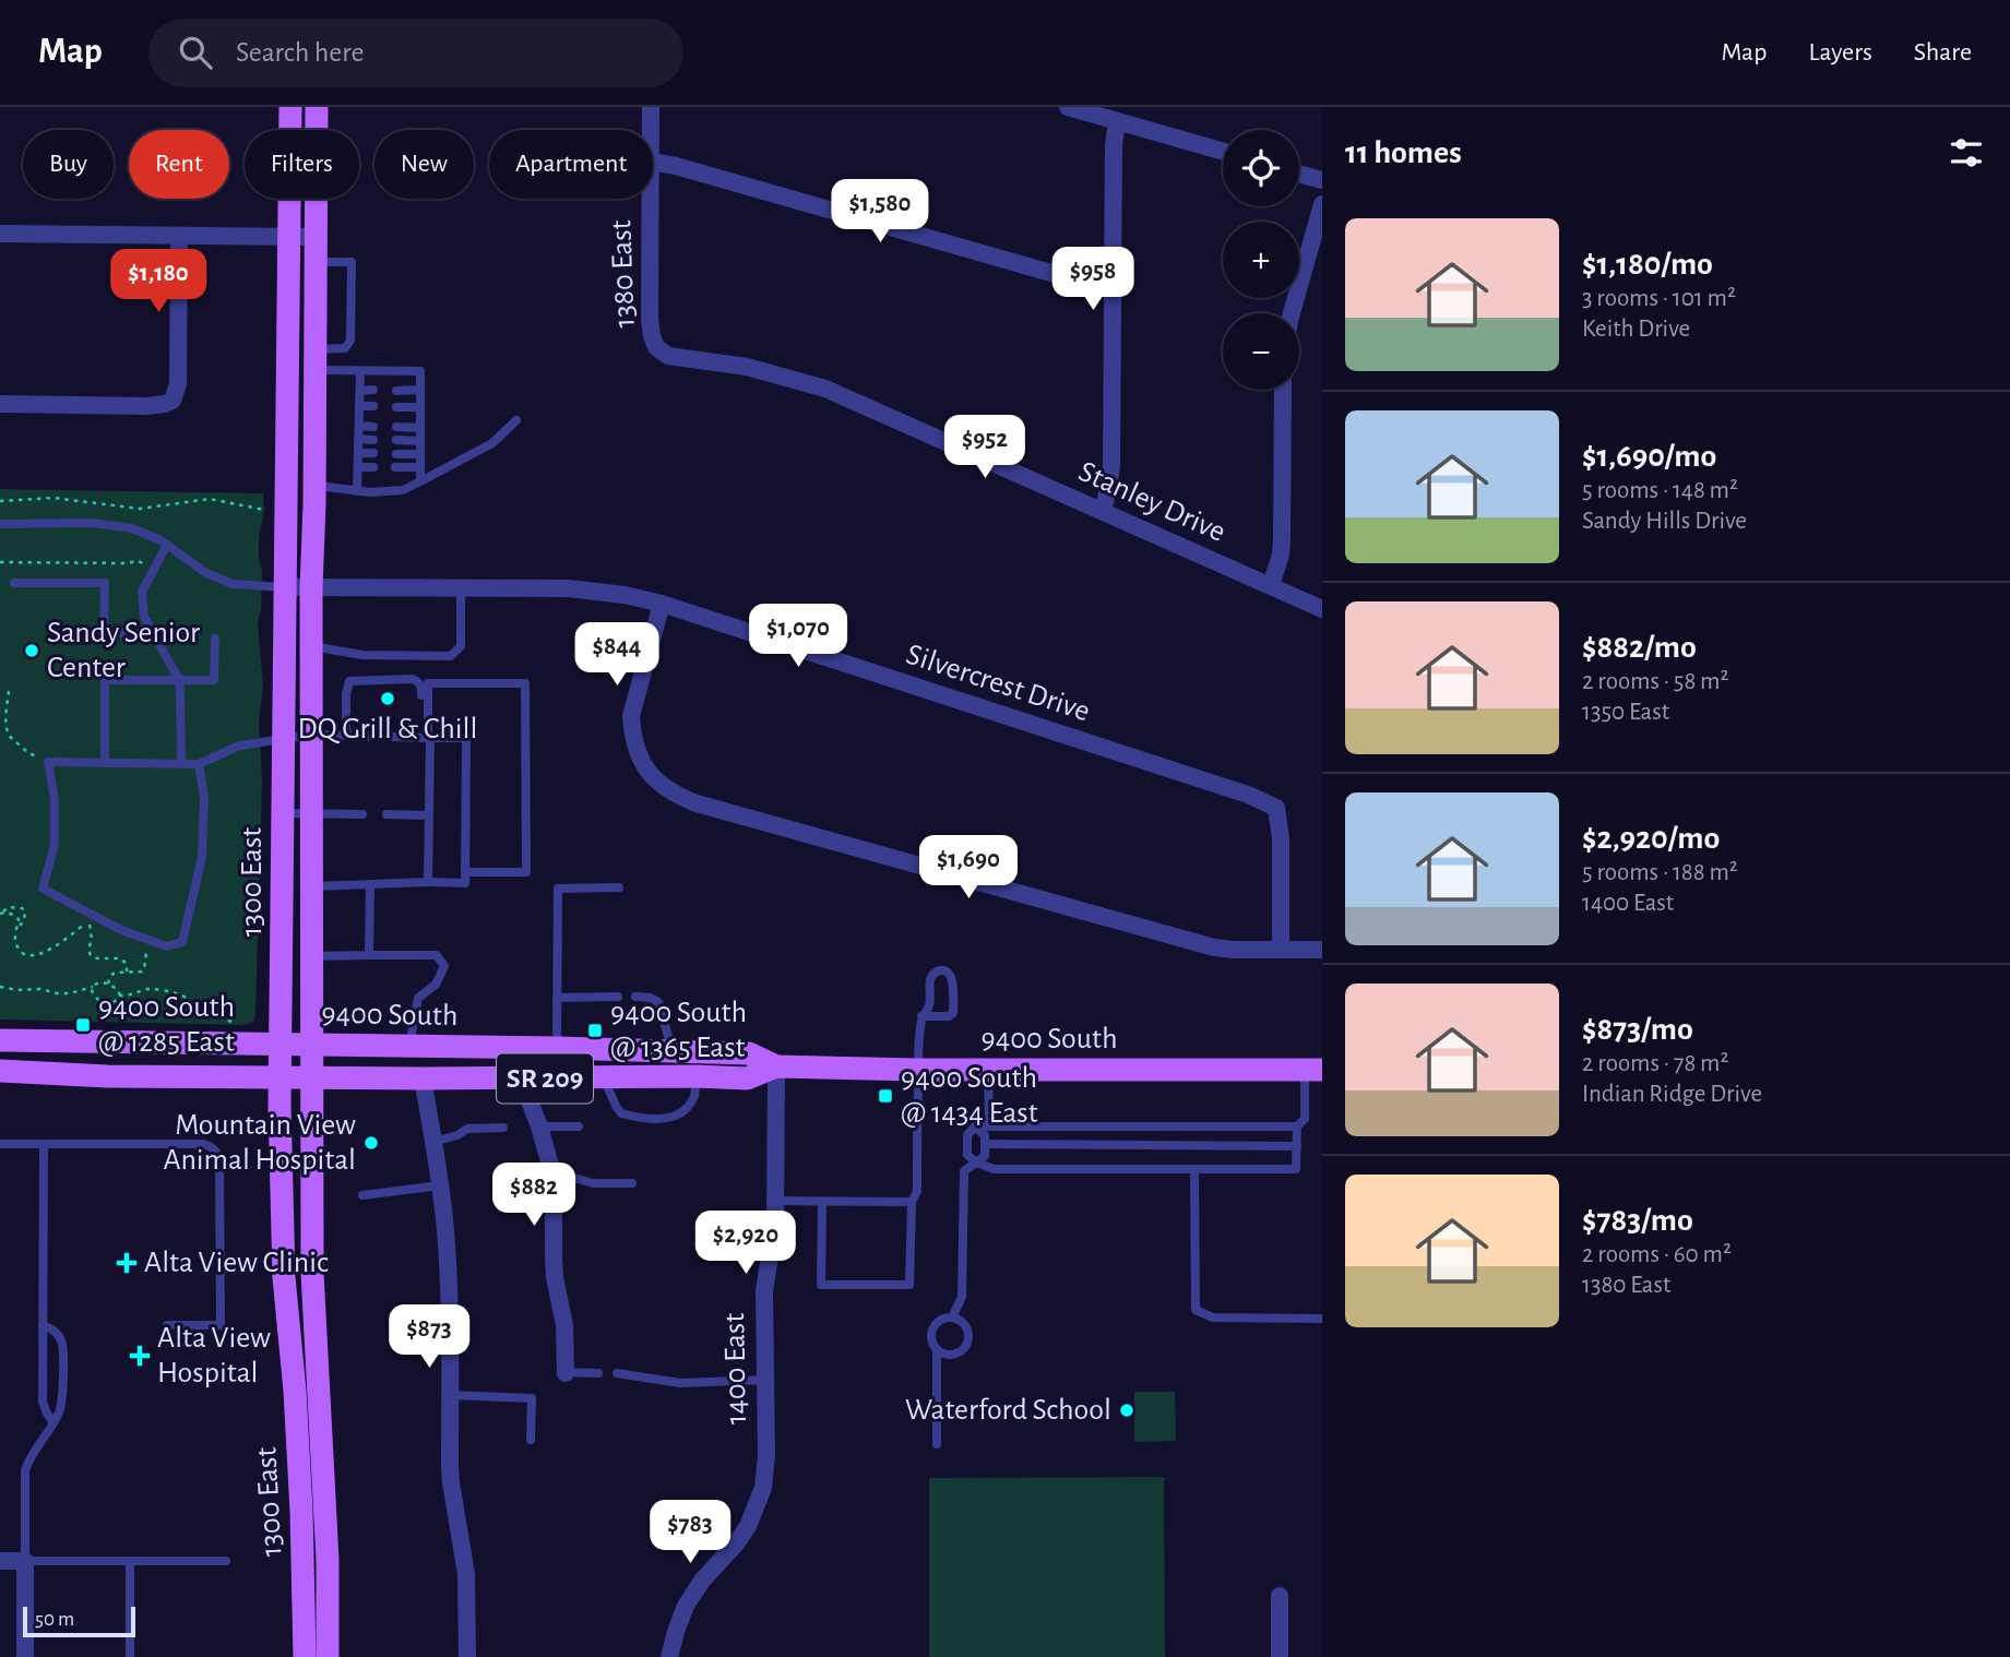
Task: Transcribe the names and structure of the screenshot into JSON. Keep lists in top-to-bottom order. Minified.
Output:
{"streets":{"main road":["1300 East","9400 South","SR 209"],"street":["1380 East","Stanley Drive","Silvercrest Drive","1400 East"]},"crossings":[["1380 East","Stanley Drive"],["Silvercrest Drive","1300 East"],["1300 East","9400 South"],["9400 South","1400 East"]],"places":{"other":["Sandy Senior Center","DQ Grill & Chill","Mountain View Animal Hospital","Waterford School"],"transit":["9400 South @ 1285 East","9400 South @ 1365 East","9400 South @ 1434 East"],"health":["Alta View Clinic","Alta View Hospital"]},"scale_bar":"50 m","page":{"header":"Map","search":"Search here","nav":["Map","Layers","Share"],"heading":"11 homes","map_buttons":["+","−"],"chip":["Buy","Rent","Filters","New","Apartment"],"price":["$1,580","$958","$1,180","$952","$1,070","$844","$1,690","$882","$2,920","$873","$783"],"list":[{"name":"$1,180/mo","note":"3 rooms · 101 m² · Keith Drive"},{"name":"$1,690/mo","note":"5 rooms · 148 m² · Sandy Hills Drive"},{"name":"$882/mo","note":"2 rooms · 58 m² · 1350 East"},{"name":"$2,920/mo","note":"5 rooms · 188 m² · 1400 East"},{"name":"$873/mo","note":"2 rooms · 78 m² · Indian Ridge Drive"},{"name":"$783/mo","note":"2 rooms · 60 m² · 1380 East"}],"scale":"50 m"}}
